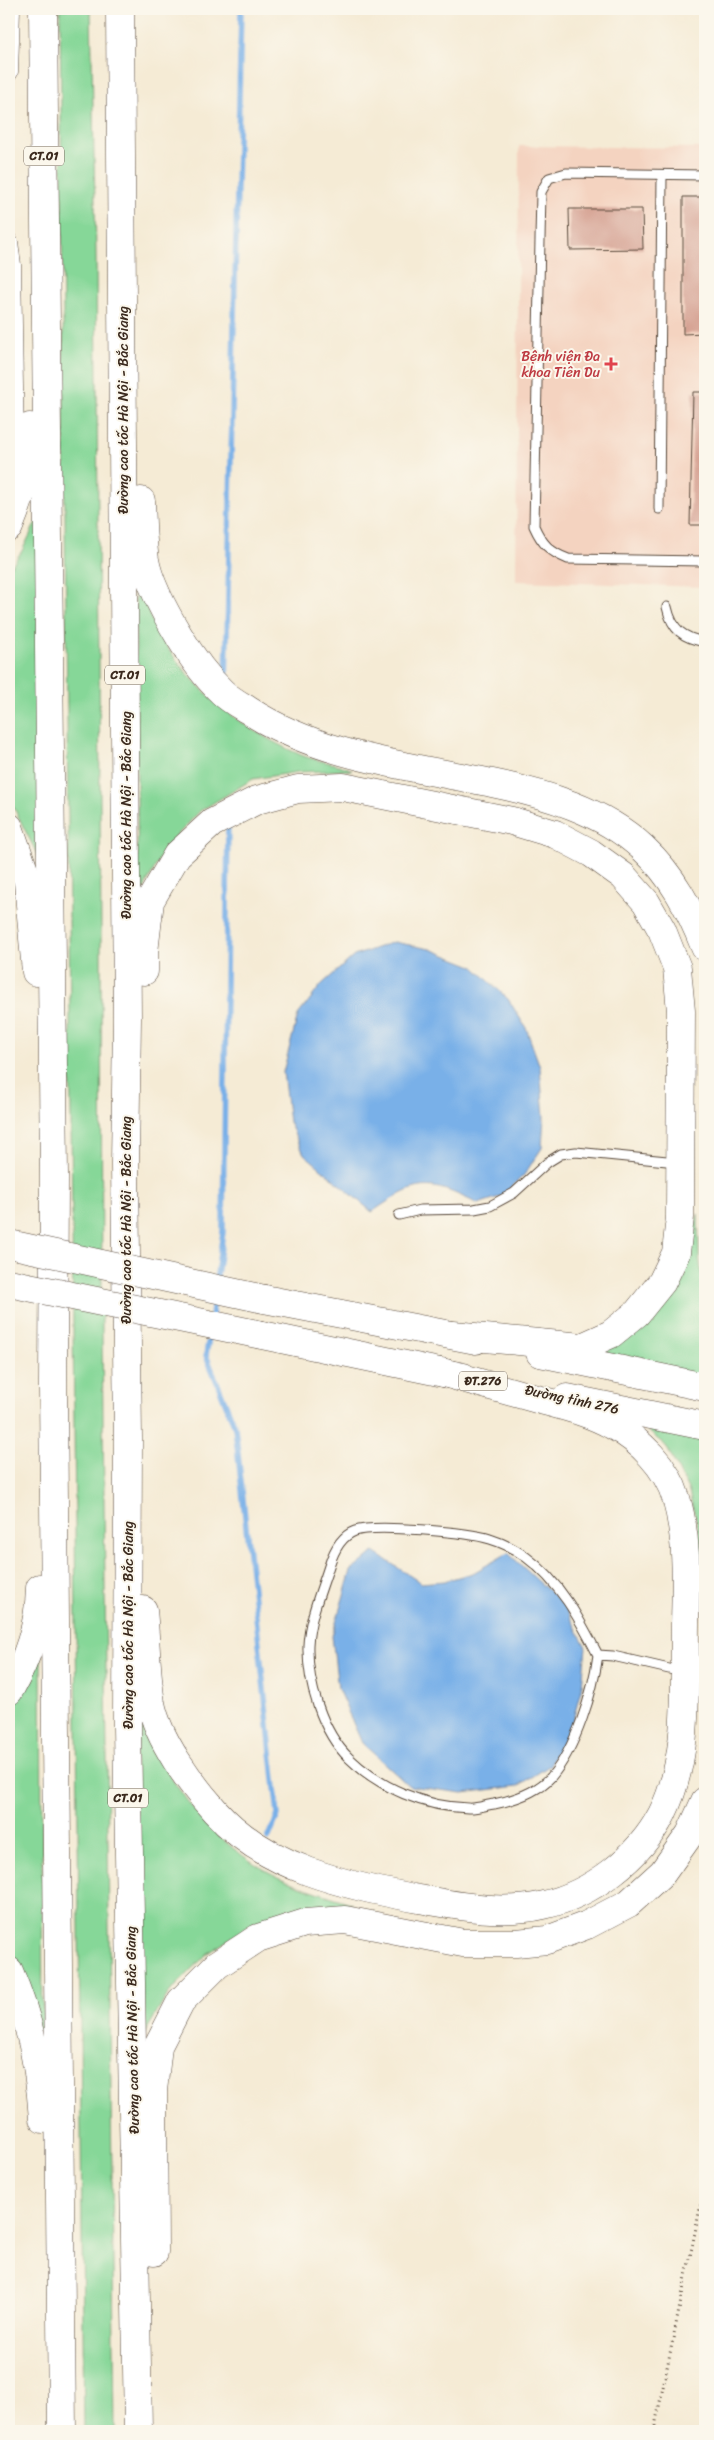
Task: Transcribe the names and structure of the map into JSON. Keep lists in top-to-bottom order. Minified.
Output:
{"streets":{"main road":["CT.01","Đường cao tốc Hà Nội - Bắc Giang","ĐT.276","Đường tỉnh 276"]},"places":{"health":["Bệnh viện Đa khoa Tiên Du"]}}
